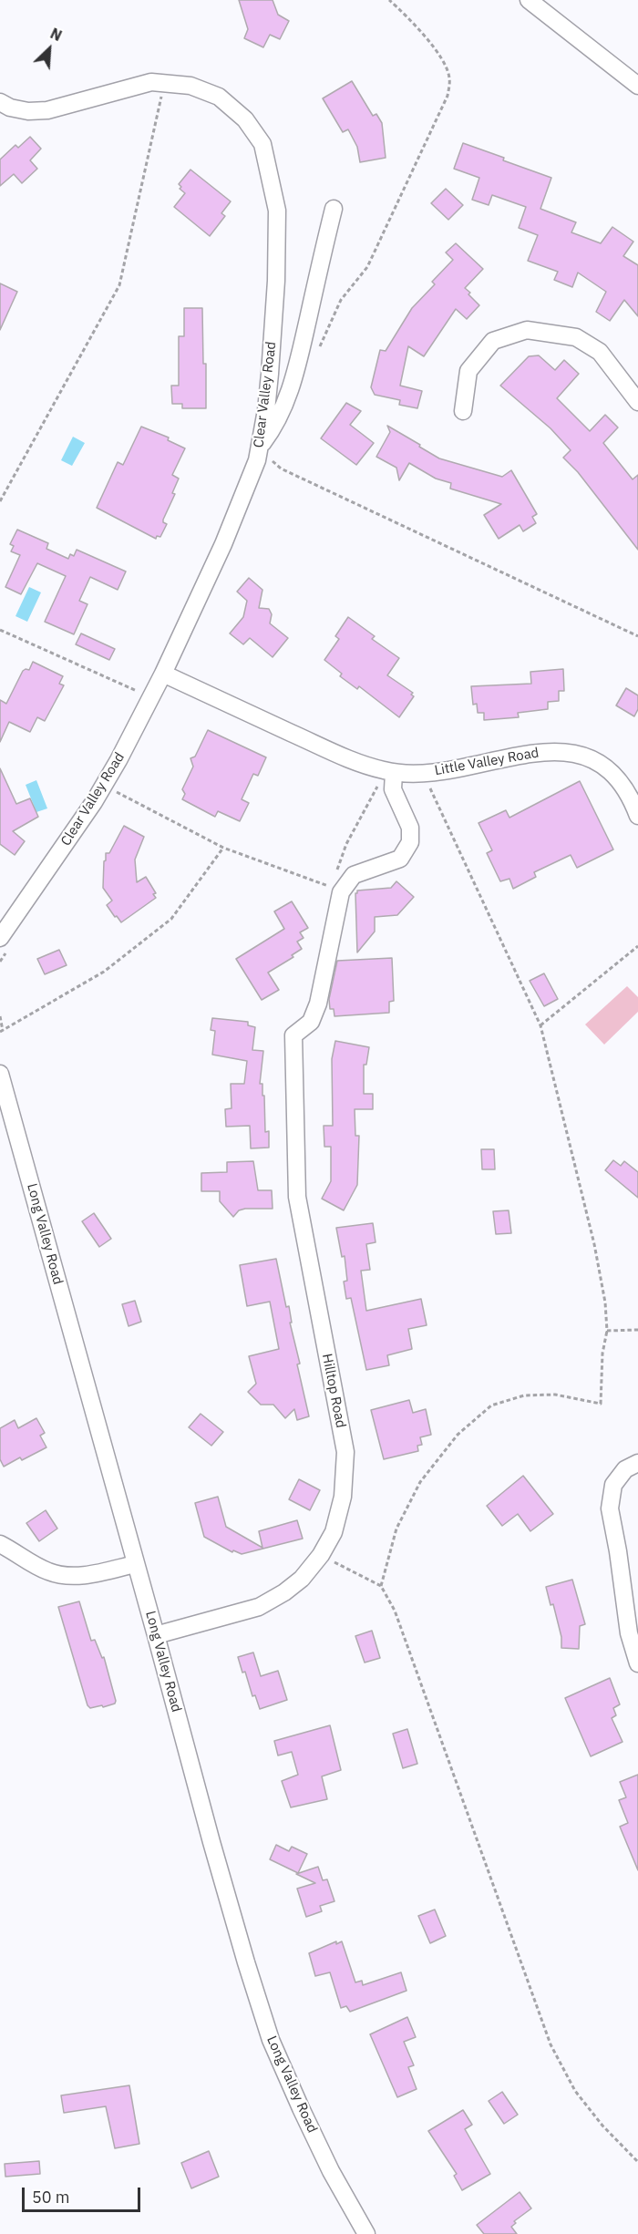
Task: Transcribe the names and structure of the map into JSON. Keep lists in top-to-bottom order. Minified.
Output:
{"streets":{"street":["Clear Valley Road","Little Valley Road","Long Valley Road","Hilltop Road"]},"crossings":[["Clear Valley Road","Little Valley Road"],["Little Valley Road","Hilltop Road"],["Long Valley Road","Hilltop Road"]],"scale_bar":"50 m","north":"top right"}
